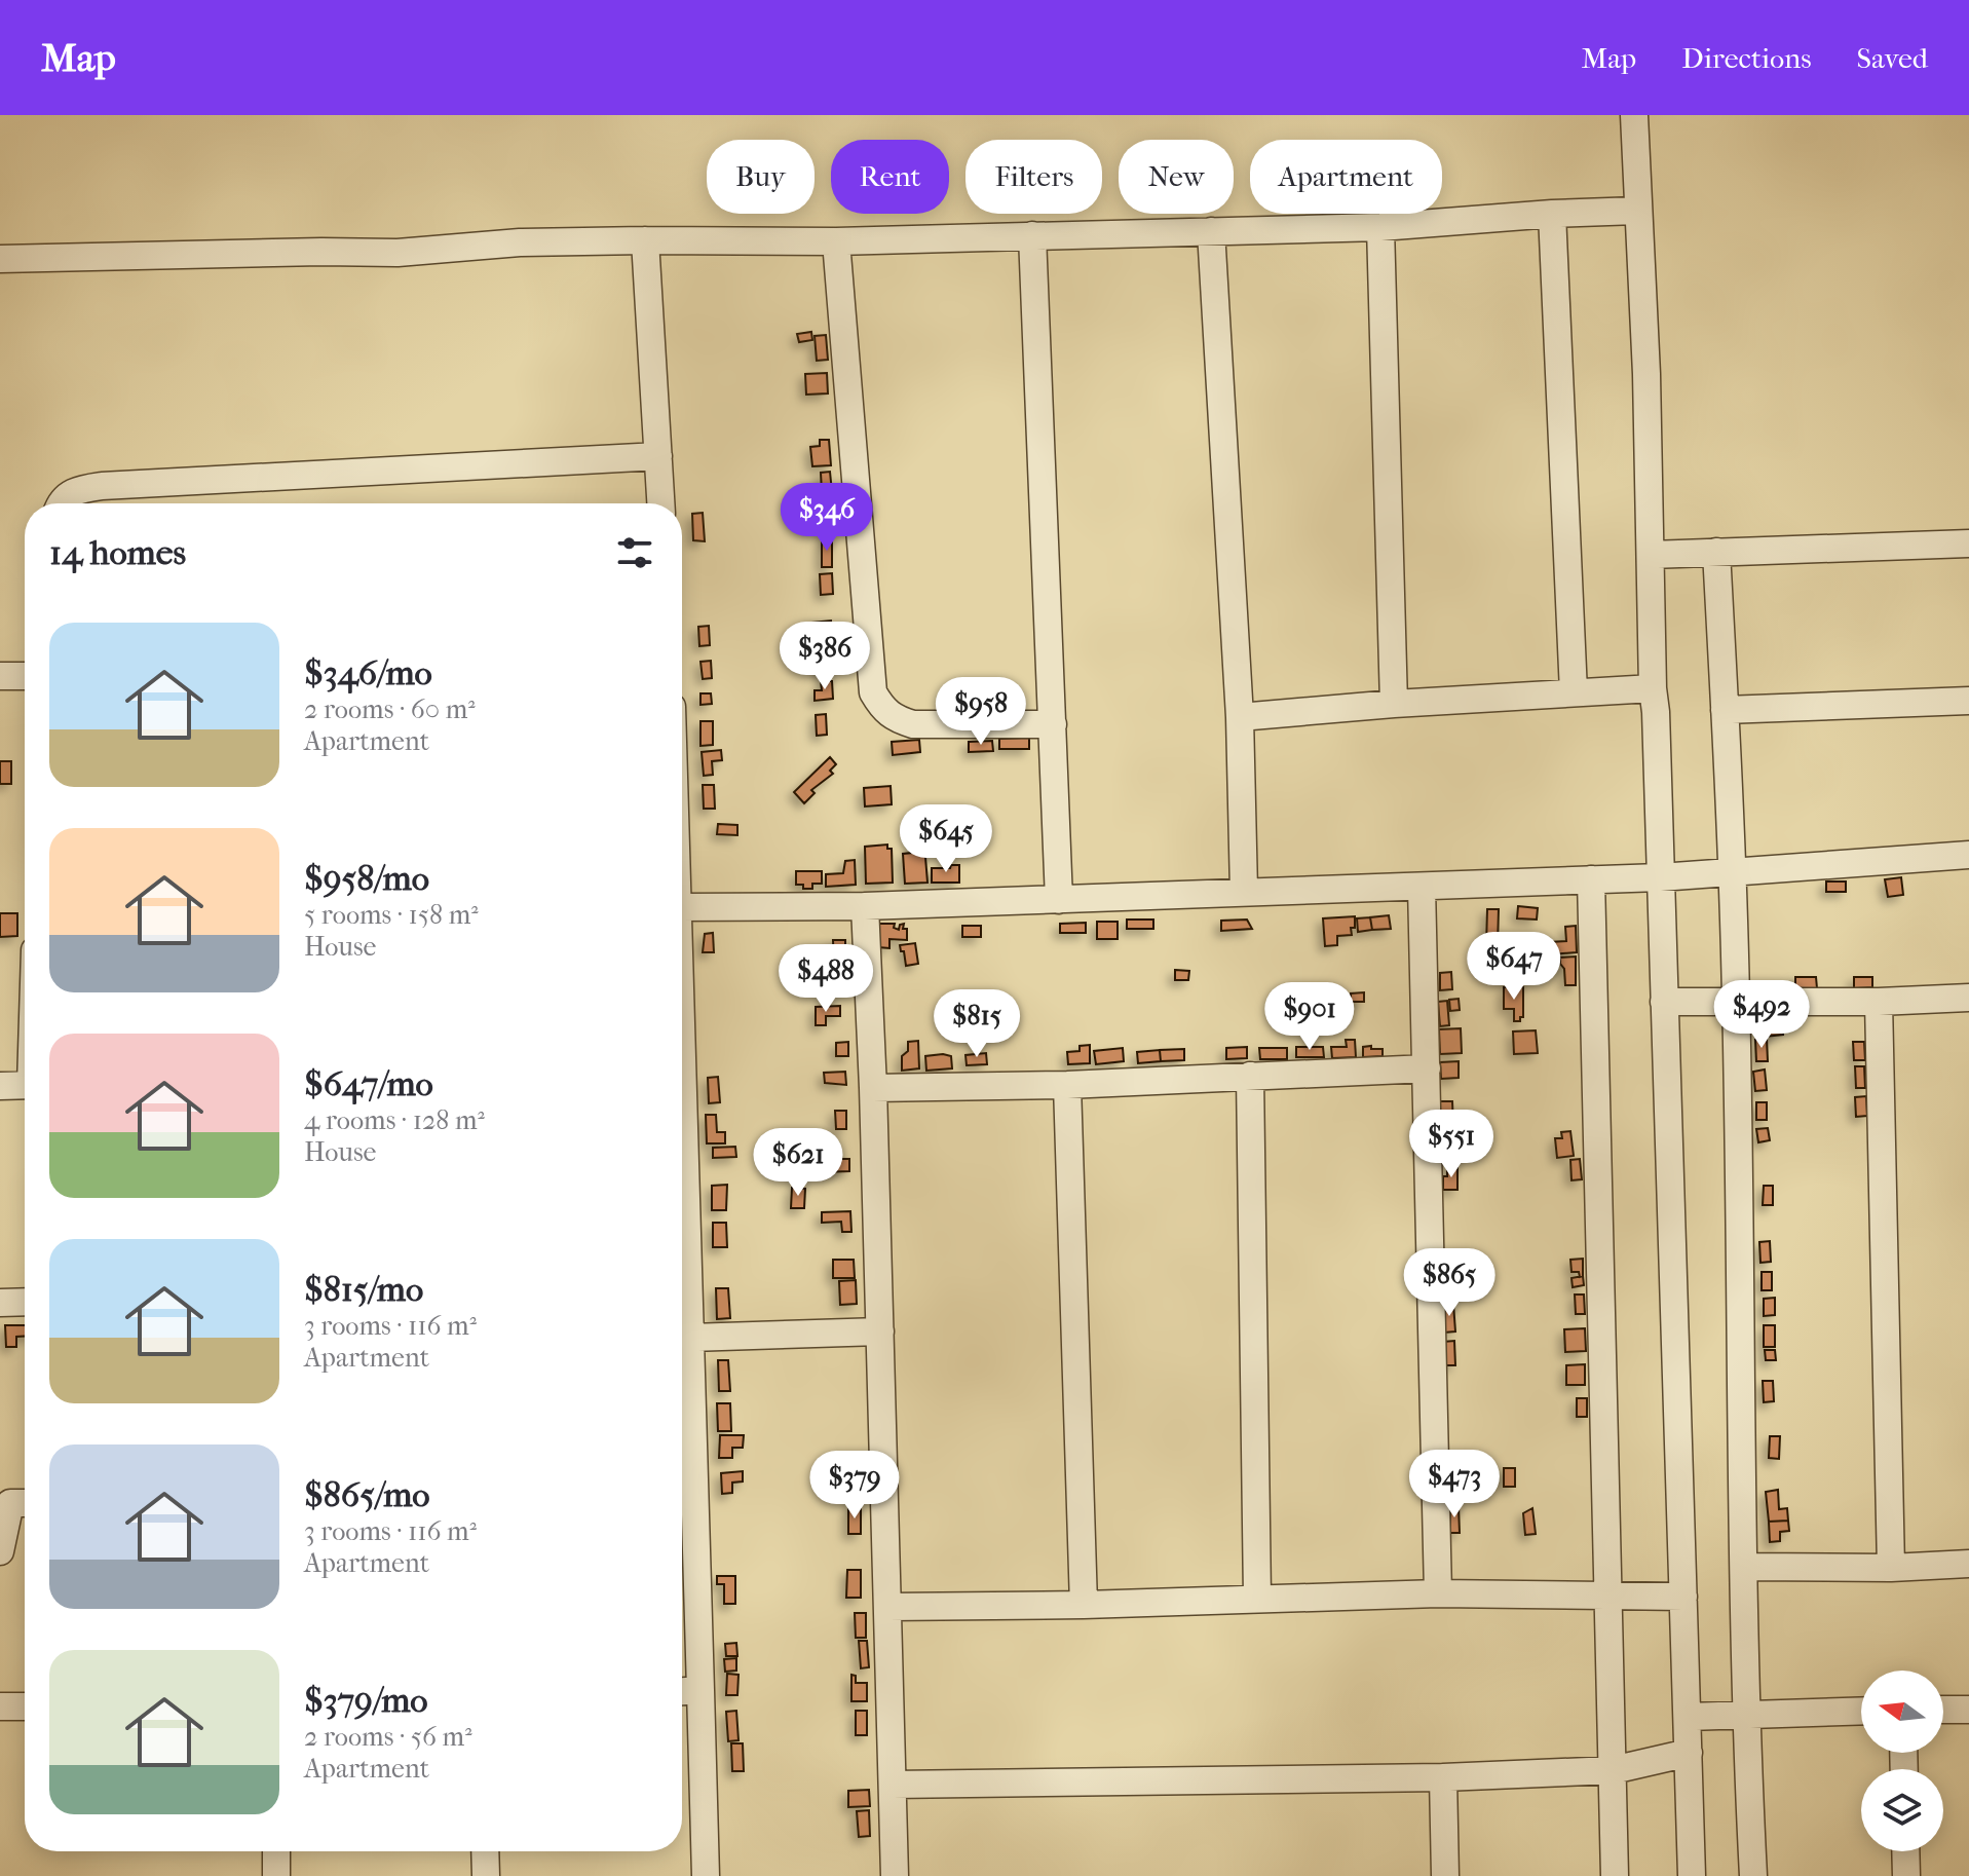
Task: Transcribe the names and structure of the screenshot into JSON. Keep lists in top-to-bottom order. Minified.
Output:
{"north":"left","page":{"header":"Map","nav":["Map","Directions","Saved"],"chip":["Buy","Rent","Filters","New","Apartment"],"price":["$346","$386","$958","$645","$647","$488","$492","$901","$815","$551","$621","$865","$473","$379"],"heading":"14 homes","list":[{"name":"$346/mo","note":"2 rooms · 60 m² · Apartment"},{"name":"$958/mo","note":"5 rooms · 158 m² · House"},{"name":"$647/mo","note":"4 rooms · 128 m² · House"},{"name":"$815/mo","note":"3 rooms · 116 m² · Apartment"},{"name":"$865/mo","note":"3 rooms · 116 m² · Apartment"},{"name":"$379/mo","note":"2 rooms · 56 m² · Apartment"}]}}
